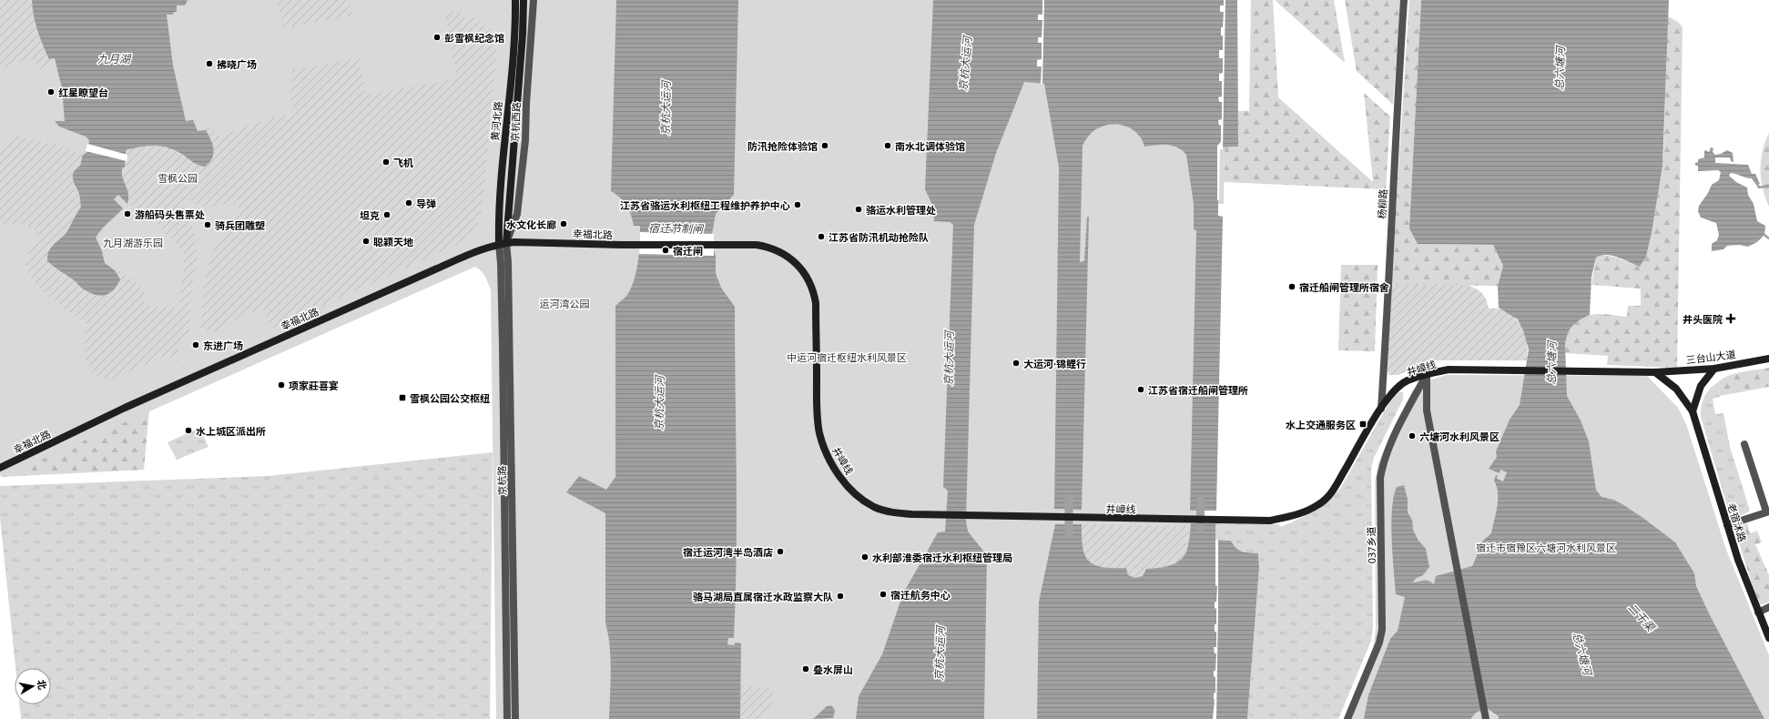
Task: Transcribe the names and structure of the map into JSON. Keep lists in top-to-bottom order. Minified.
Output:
{"streets":{"main road":["黄河北路","幸福北路","三台山大道","井嶂线","老宿沭路"],"street":["京杭西路","杨柳路","京杭路","037乡道"]},"crossings":[["黄河北路","京杭西路"],["黄河北路","幸福北路"],["黄河北路","京杭路"],["京杭西路","幸福北路"],["京杭西路","京杭路"],["杨柳路","井嶂线"],["幸福北路","井嶂线"],["幸福北路","京杭路"],["三台山大道","井嶂线"],["三台山大道","老宿沭路"],["井嶂线","老宿沭路"],["井嶂线","037乡道"]],"water":["九月湖","京杭大运河","总六塘河","宿迁节制闸","二干渠"],"parks":["雪枫公园","九月湖游乐园","运河湾公园","中运河宿迁枢纽水利风景区","宿迁市宿豫区六塘河水利风景区"],"places":{"other":["彭雪枫纪念馆","拂晓广场","红星瞭望台","防汛抢险体验馆","南水北调体验馆","飞机","导弹","江苏省骆运水利枢纽工程维护养护中心","骆运水利管理处","游船码头售票处","坦克","水文化长廊","骑兵团雕塑","江苏省防汛机动抢险队","聪颖天地","宿迁闸","宿迁船闸管理所宿舍","东进广场","大运河·锦鲤行","项家莊喜宴","江苏省宿迁船闸管理所","水上城区派出所","六塘河水利风景区","宿迁运河湾半岛酒店","水利部淮委宿迁水利枢纽管理局","宿迁航务中心","骆马湖局直属宿迁水政监察大队","叠水屏山"],"health":["井头医院"],"transit":["雪枫公园公交枢纽","水上交通服务区"]},"north":"right"}
